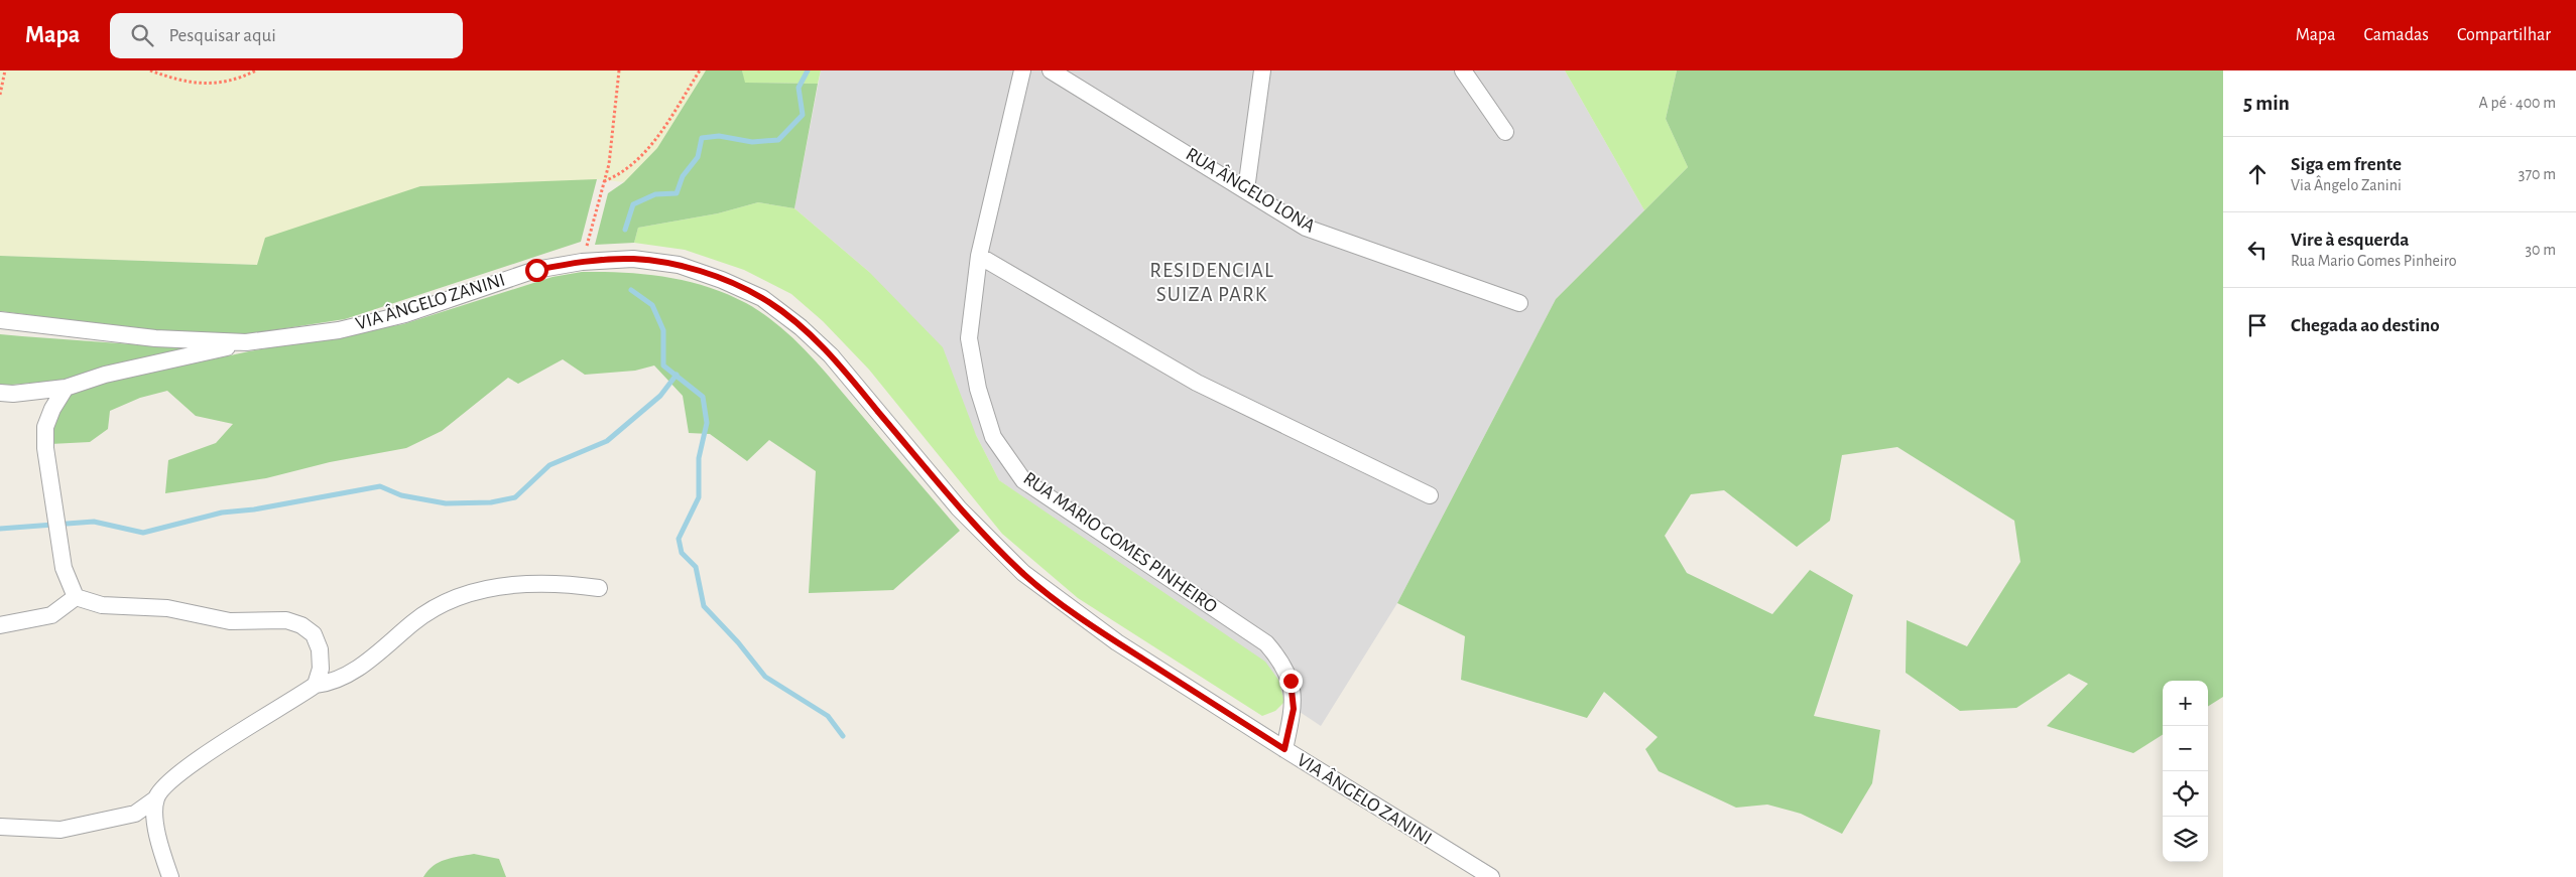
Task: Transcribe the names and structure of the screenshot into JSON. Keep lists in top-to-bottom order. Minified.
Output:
{"streets":{"street":["RUA ÂNGELO LONA","VIA ÂNGELO ZANINI","RUA MARIO GOMES PINHEIRO"]},"crossings":[["VIA ÂNGELO ZANINI","RUA MARIO GOMES PINHEIRO"]],"districts":["RESIDENCIAL SUIZA PARK"],"page":{"header":"Mapa","search":"Pesquisar aqui","nav":["Mapa","Camadas","Compartilhar"],"heading":["5 min","A pé · 400 m"],"list":[["Siga em frente","Via Ângelo Zanini","370 m"],["Vire à esquerda","Rua Mario Gomes Pinheiro","30 m"],"Chegada ao destino"],"map_buttons":["+","−"]}}
